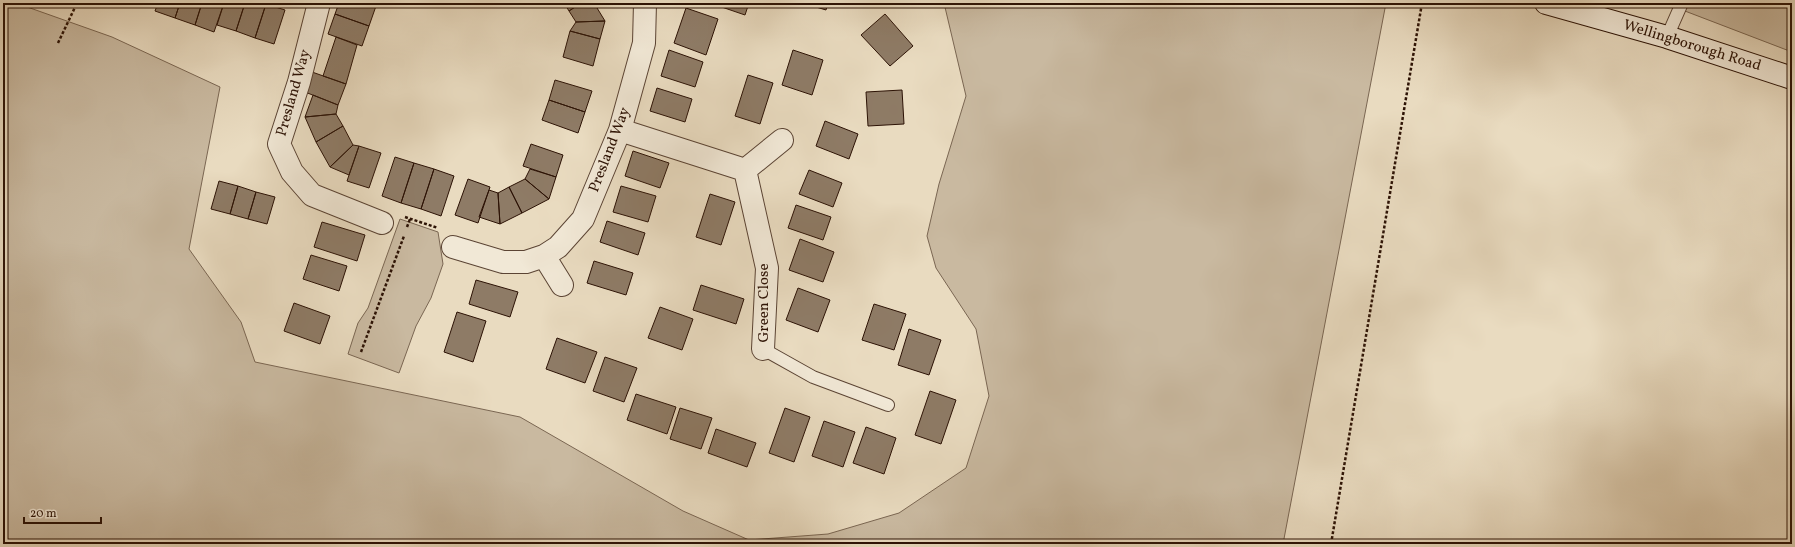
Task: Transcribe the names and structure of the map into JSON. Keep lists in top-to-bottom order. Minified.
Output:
{"streets":{"street":["Wellingborough Road","Presland Way","Green Close"]},"scale_bar":"20 m"}
